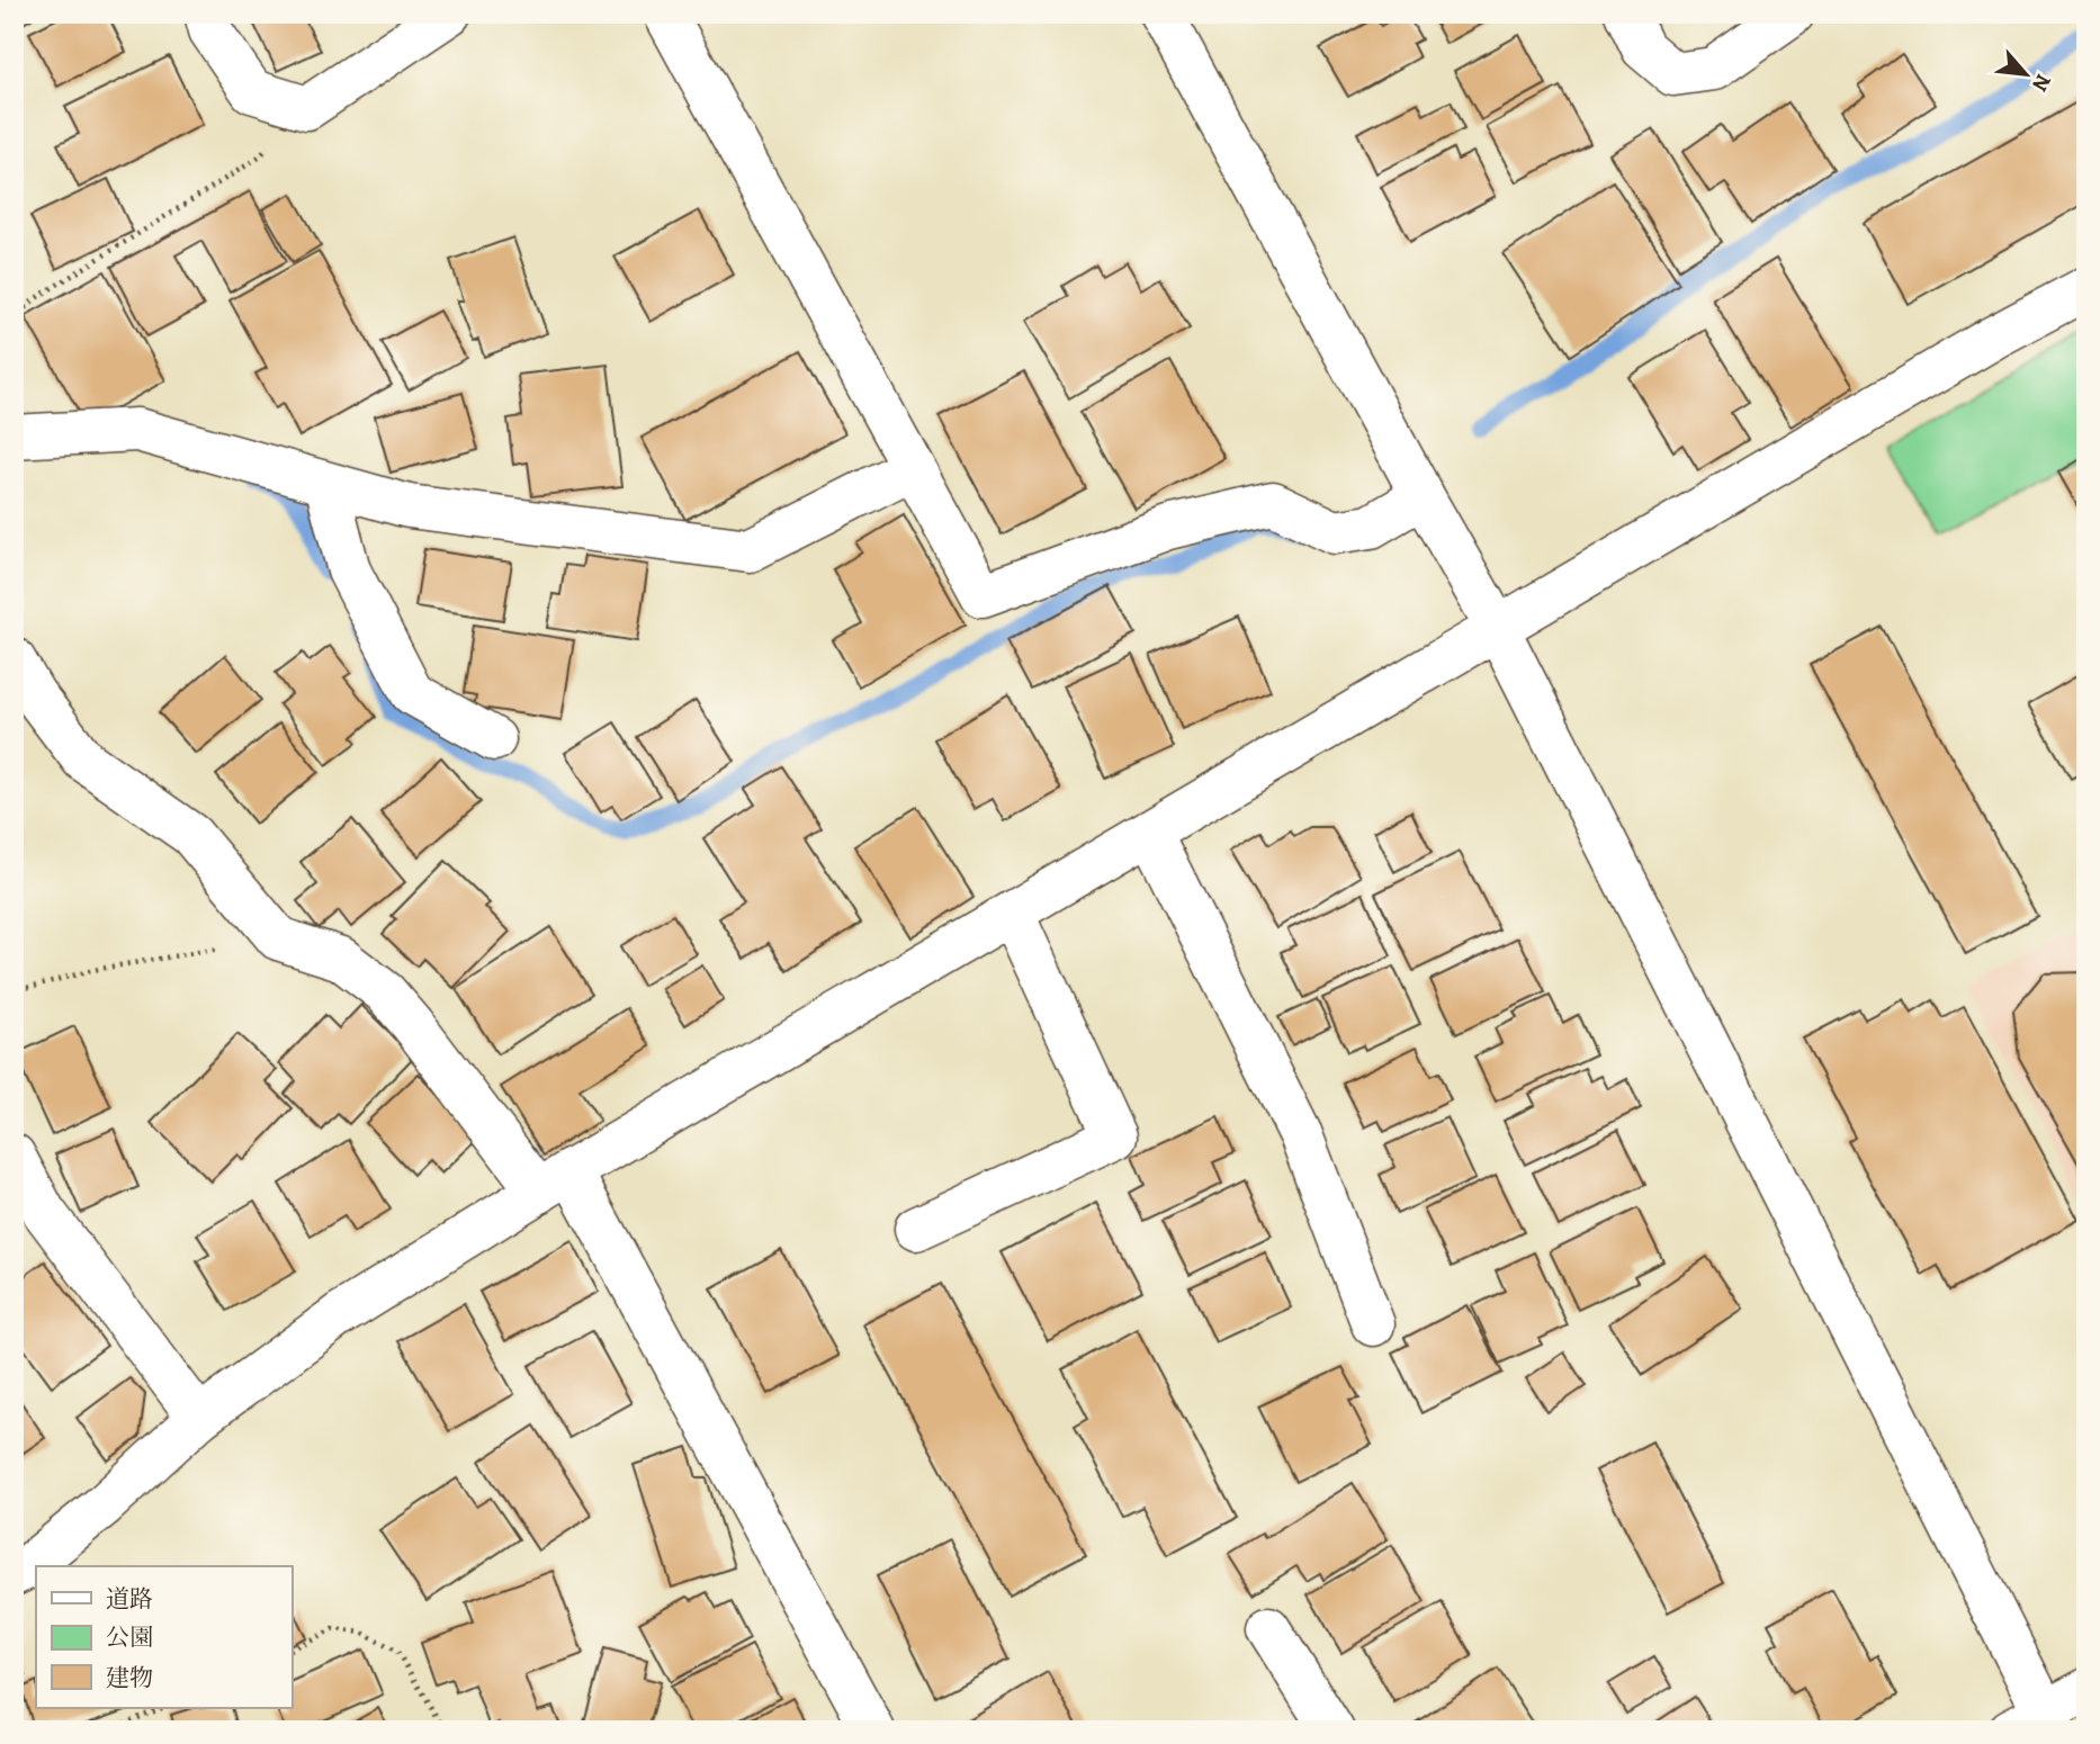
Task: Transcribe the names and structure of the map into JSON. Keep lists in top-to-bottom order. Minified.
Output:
{"legend":["道路","公園","建物"],"north":"bottom right"}
